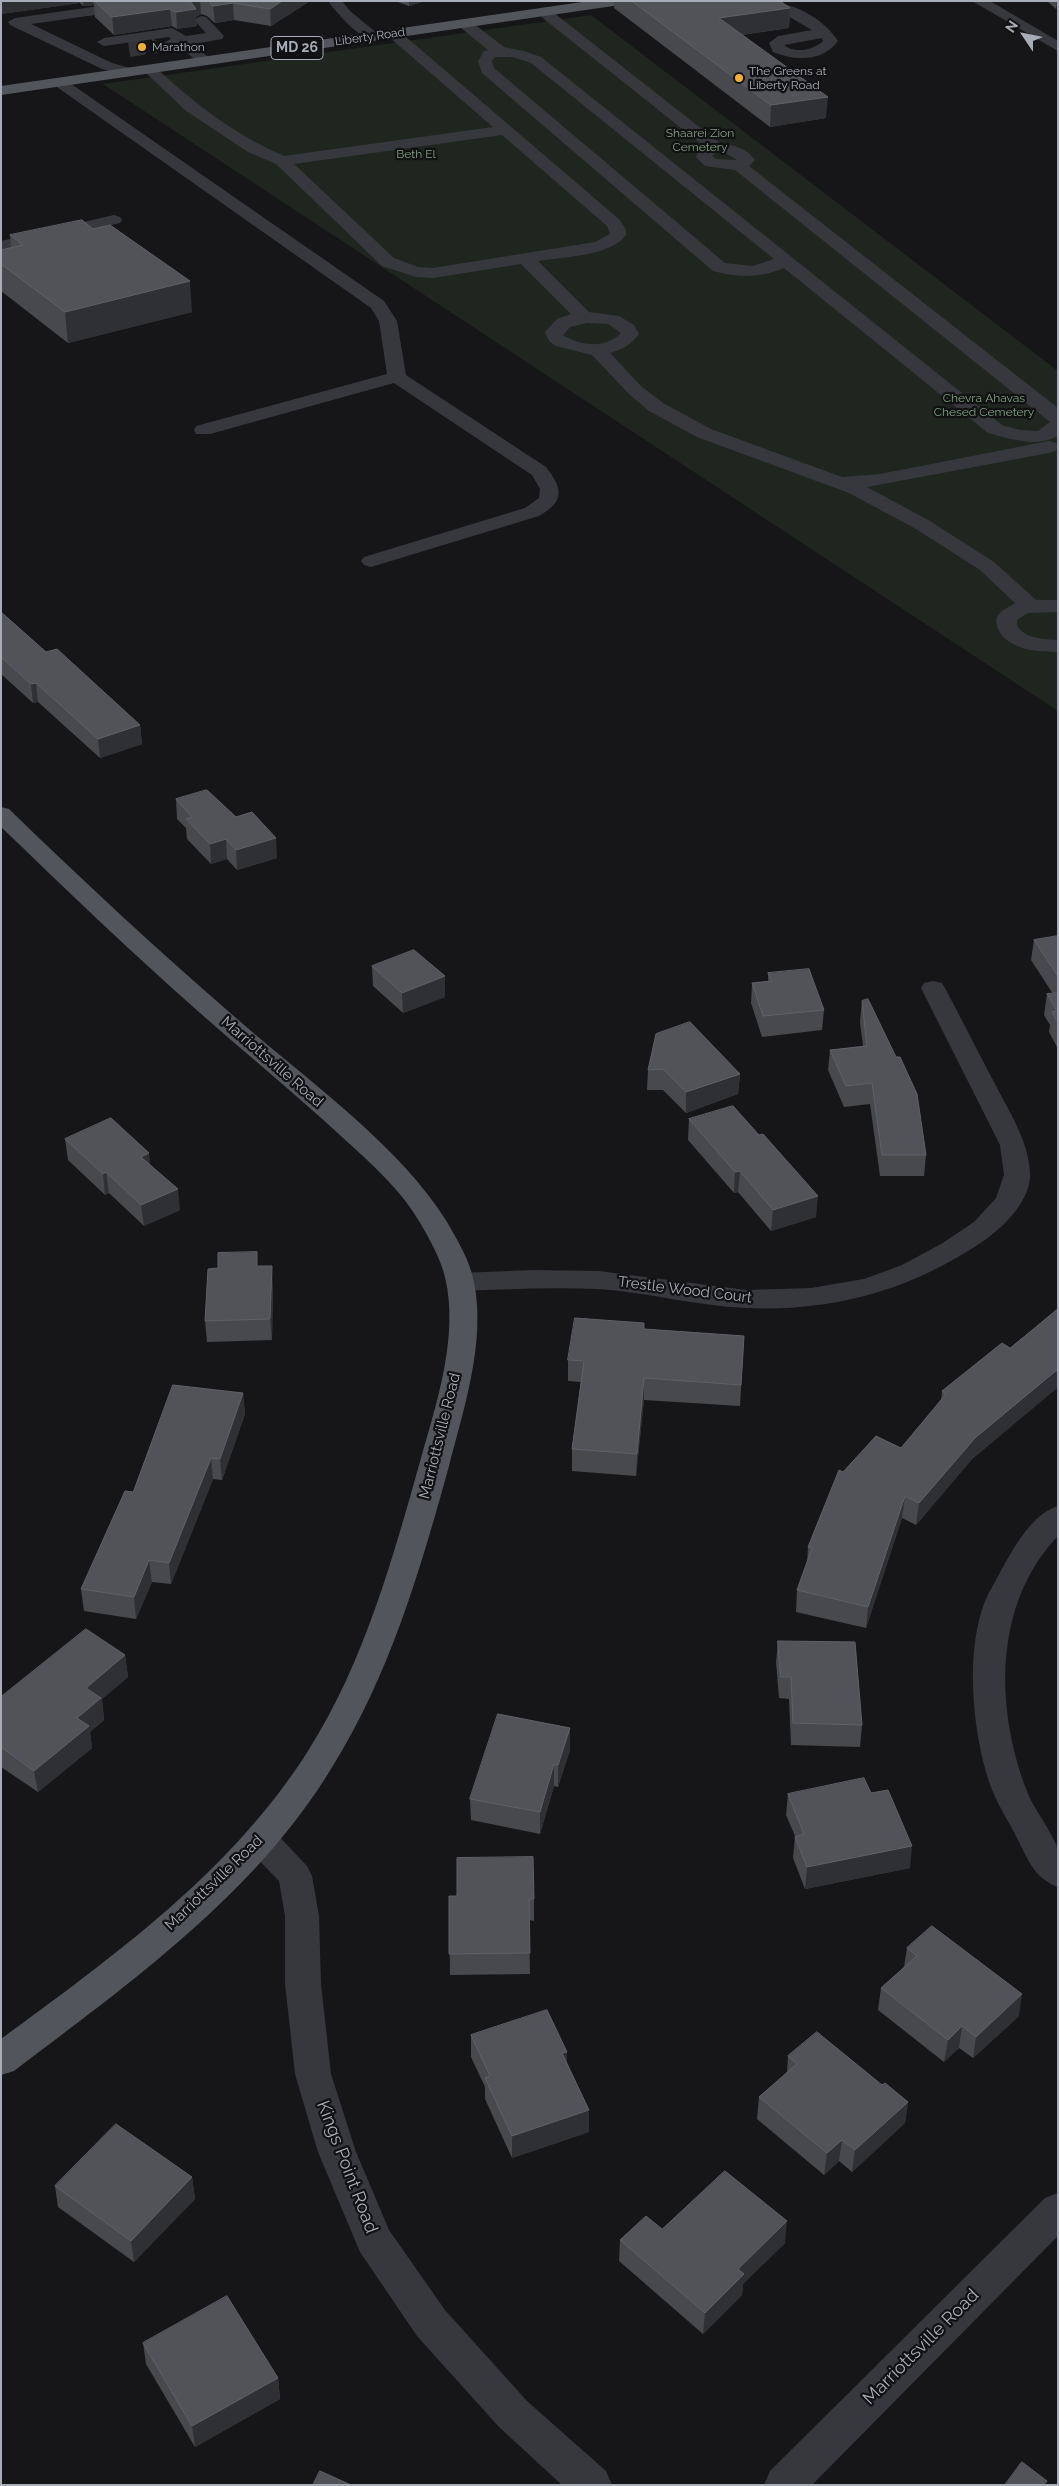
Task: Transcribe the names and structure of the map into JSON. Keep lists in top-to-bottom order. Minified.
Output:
{"streets":{"main road":["Liberty Road","MD 26","Marriottsville Road"],"street":["Trestle Wood Court","Kings Point Road"]},"crossings":[["Marriottsville Road","Trestle Wood Court"],["Marriottsville Road","Kings Point Road"]],"parks":["Shaarei Zion Cemetery","Beth El","Chevra Ahavas Chesed Cemetery"],"places":["Marathon","The Greens at Liberty Road"],"north":"top left"}
